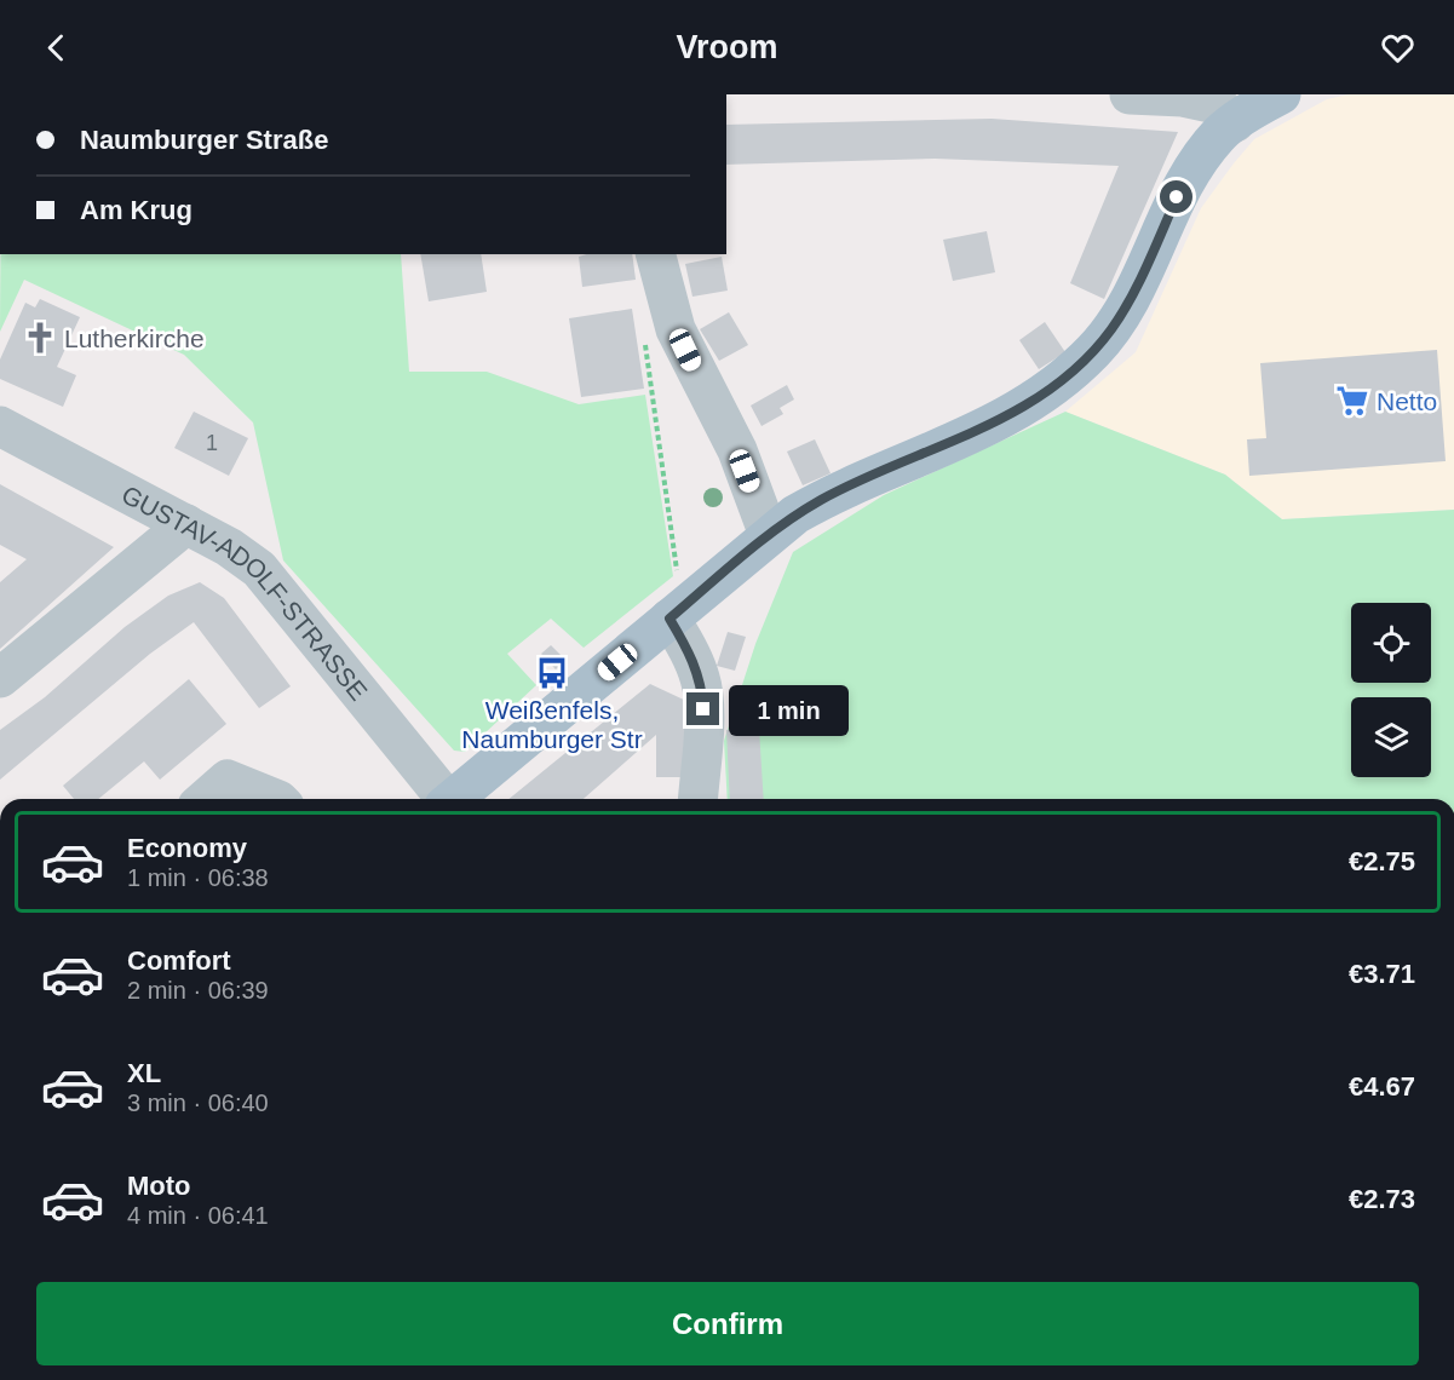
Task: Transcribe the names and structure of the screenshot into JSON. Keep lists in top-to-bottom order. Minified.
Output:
{"streets":{"street":["GUSTAV-ADOLF-STRASSE"]},"places":{"church":["Lutherkirche"],"supermarket":["Netto"],"bus stop":["Weißenfels, Naumburger Str"]},"house_numbers":["1"],"page":{"header":"Vroom","banner":["Naumburger Straße","Am Krug"],"bubble":"1 min","list":[{"name":"Economy","note":"1 min · 06:38","value":"€2.75"},{"name":"Comfort","note":"2 min · 06:39","value":"€3.71"},{"name":"XL","note":"3 min · 06:40","value":"€4.67"},{"name":"Moto","note":"4 min · 06:41","value":"€2.73"}],"buttons":"Confirm"}}
